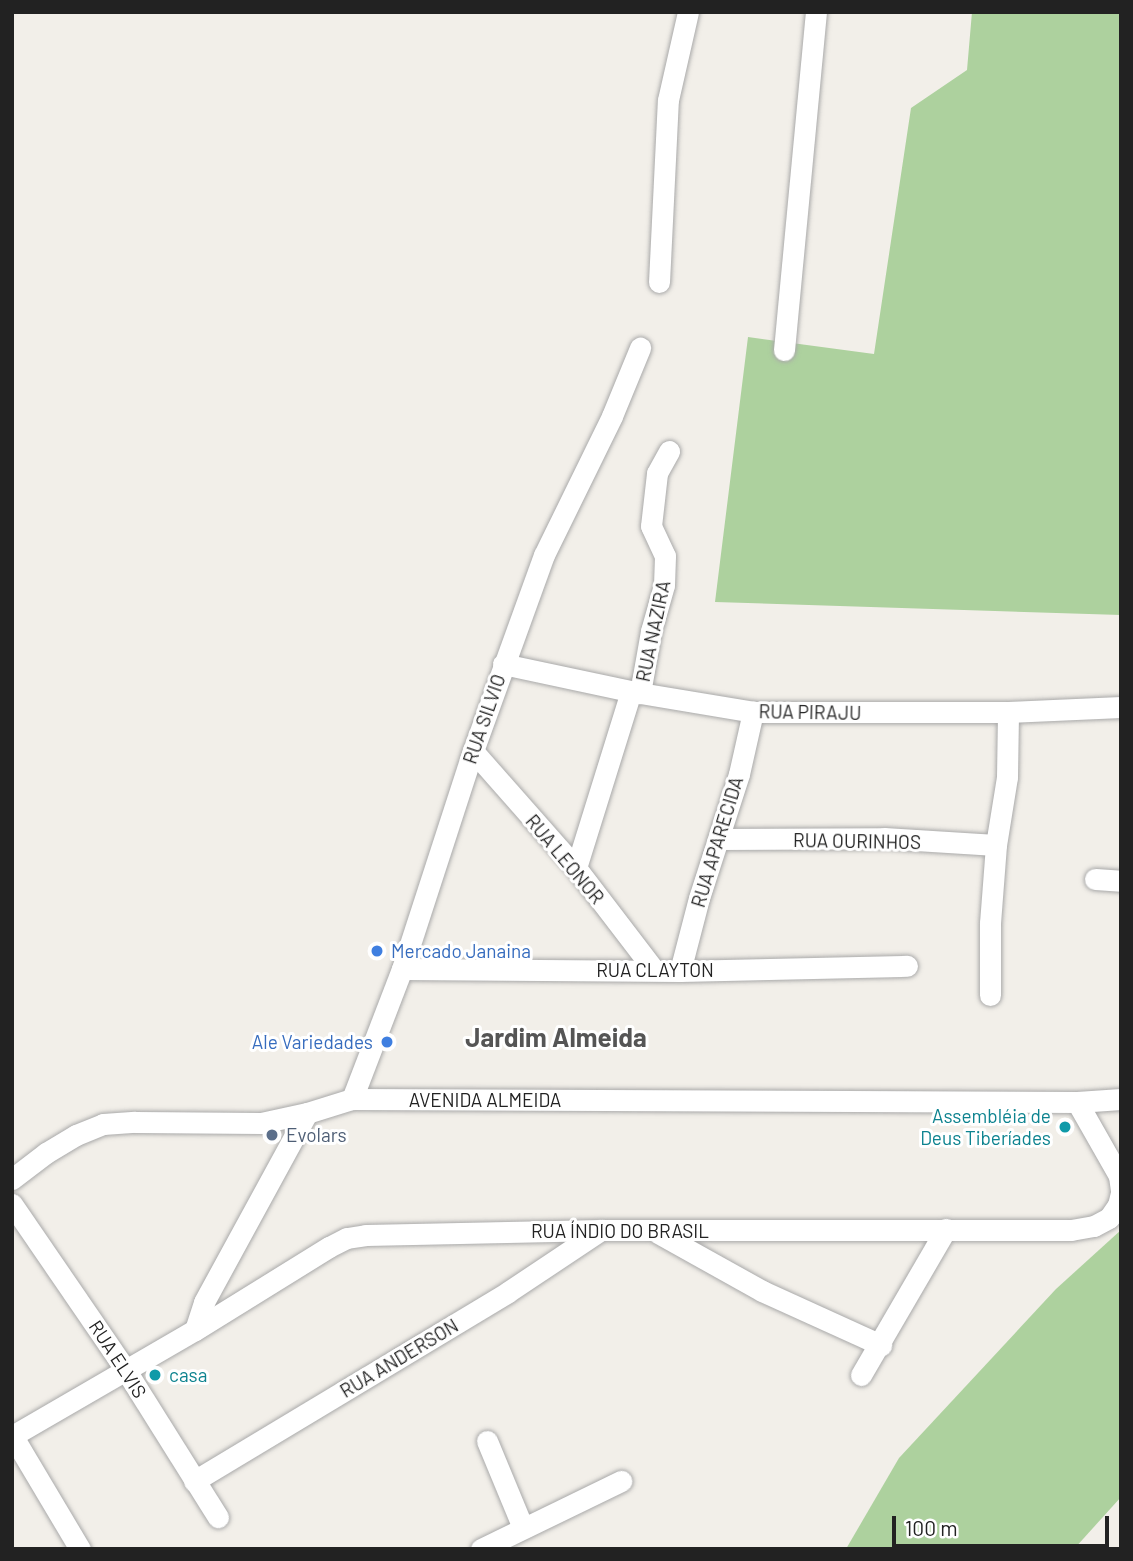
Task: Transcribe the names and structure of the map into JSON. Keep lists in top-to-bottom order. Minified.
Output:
{"streets":{"street":["RUA NAZIRA","RUA PIRAJU","RUA SILVIO","RUA OURINHOS","RUA APARECIDA","RUA LEONOR","RUA CLAYTON","AVENIDA ALMEIDA","RUA ÍNDIO DO BRASIL","RUA ANDERSON","RUA ELVIS"]},"crossings":[["RUA NAZIRA","RUA PIRAJU"],["RUA NAZIRA","RUA LEONOR"],["RUA PIRAJU","RUA SILVIO"],["RUA PIRAJU","RUA APARECIDA"],["RUA SILVIO","RUA LEONOR"],["RUA SILVIO","RUA CLAYTON"],["RUA SILVIO","AVENIDA ALMEIDA"],["RUA OURINHOS","RUA APARECIDA"],["RUA APARECIDA","RUA CLAYTON"],["RUA LEONOR","RUA CLAYTON"],["RUA ÍNDIO DO BRASIL","RUA ANDERSON"],["RUA ANDERSON","RUA ELVIS"]],"districts":["Jardim Almeida"],"places":["Mercado Janaina","Ale Variedades","Assembléia de Deus Tiberíades","Evolars","casa"],"scale_bar":"100 m"}
